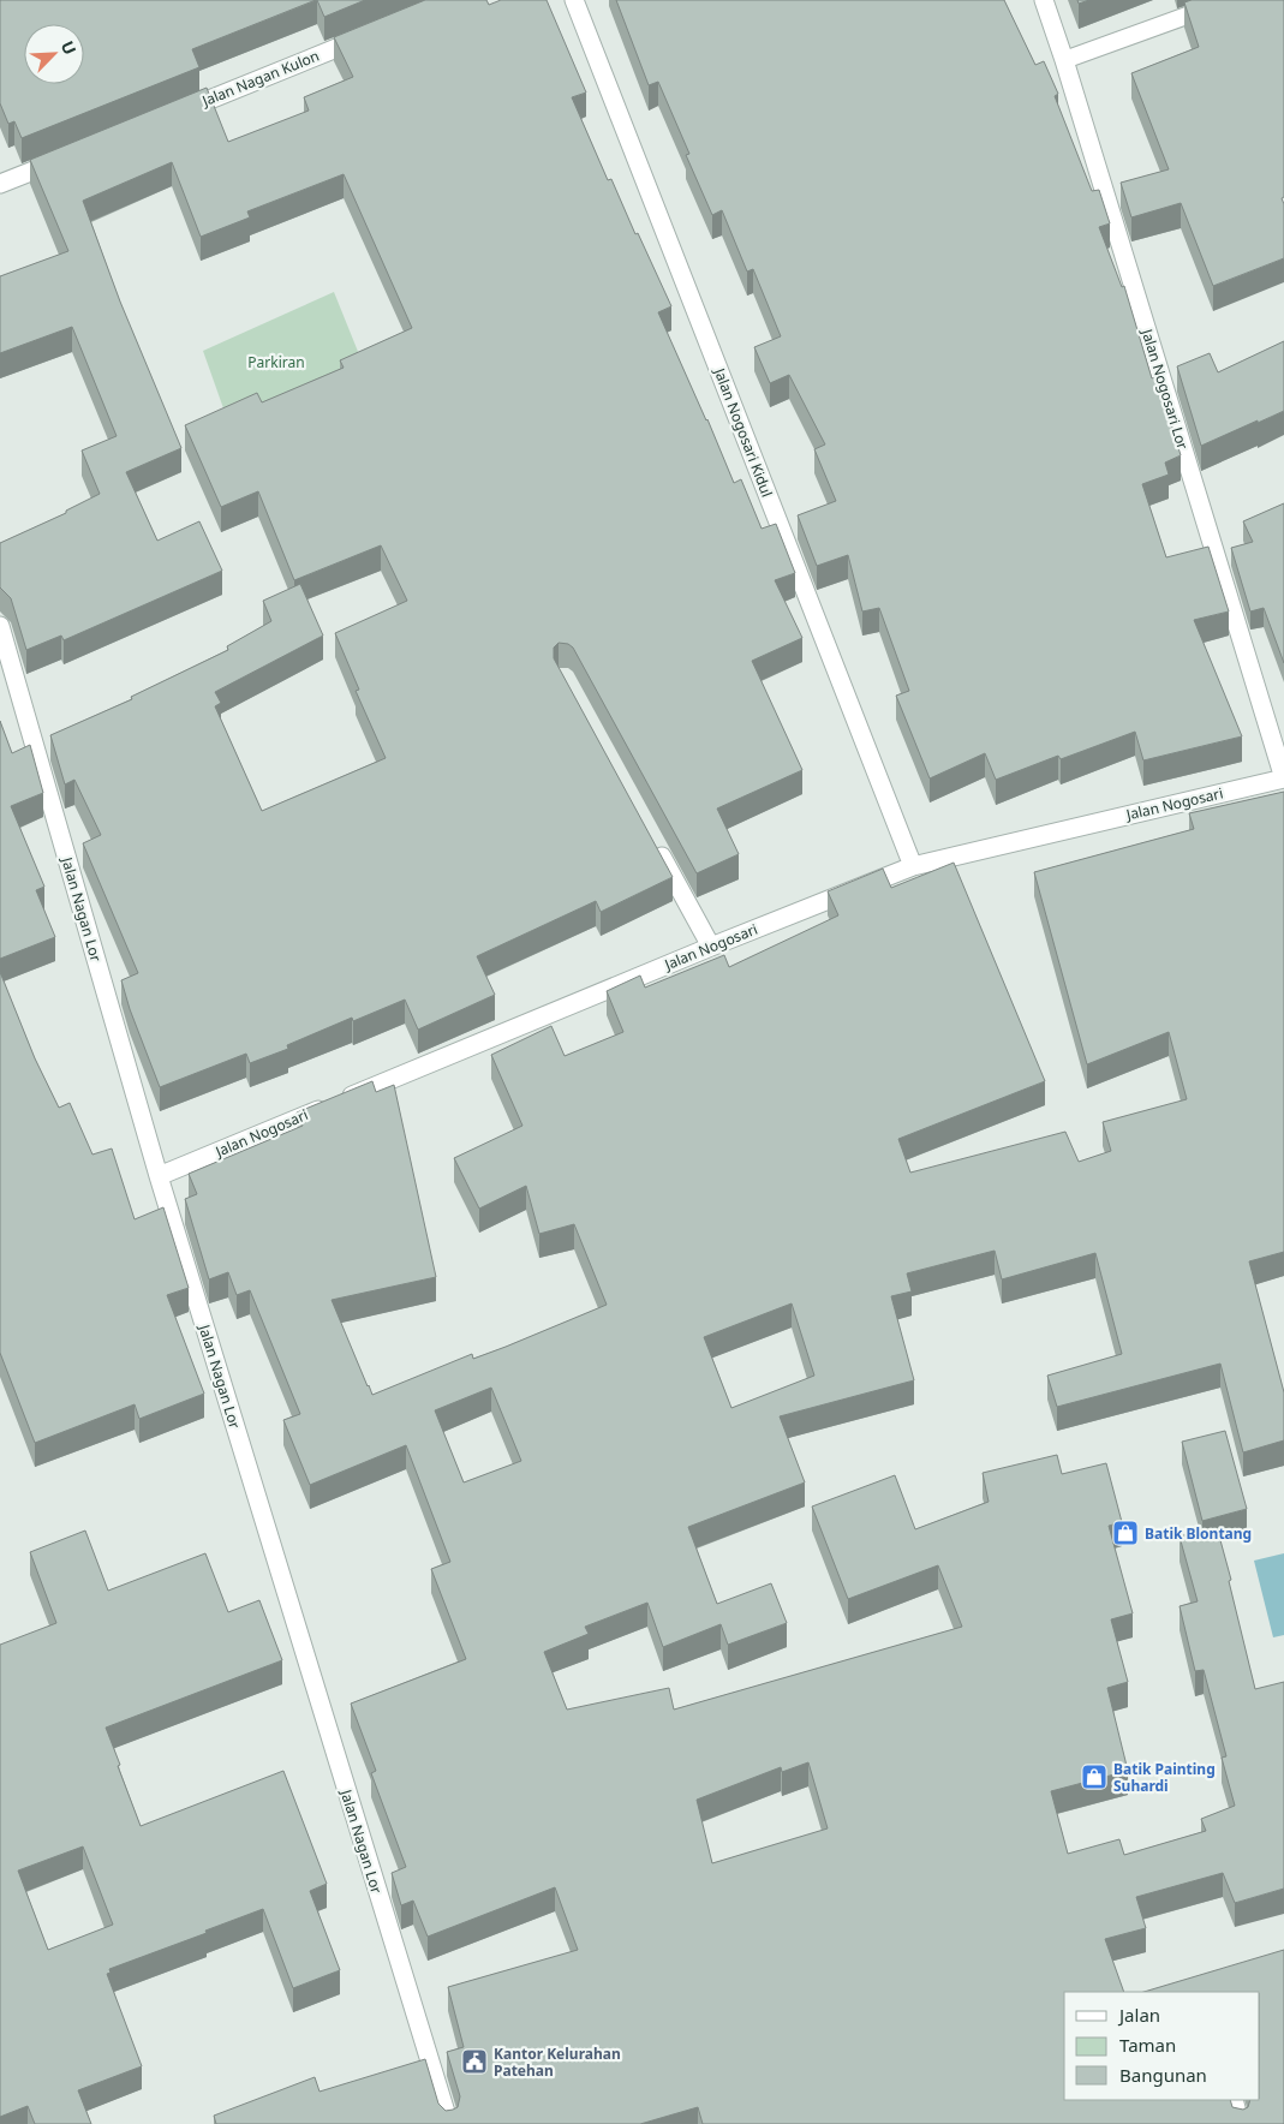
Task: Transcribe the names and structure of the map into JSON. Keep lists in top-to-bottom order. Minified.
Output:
{"streets":{"street":["Jalan Nagan Kulon","Jalan Nogosari Lor","Jalan Nogosari Kidul","Jalan Nogosari","Jalan Nagan Lor"]},"crossings":[["Jalan Nogosari Lor","Jalan Nogosari"],["Jalan Nogosari Kidul","Jalan Nogosari"],["Jalan Nogosari","Jalan Nagan Lor"]],"parks":["Parkiran"],"places":{"shop":["Batik Blontang","Batik Painting Suhardi"],"public building":["Kantor Kelurahan Patehan"]},"legend":["Jalan","Taman","Bangunan"],"north":"top right"}
